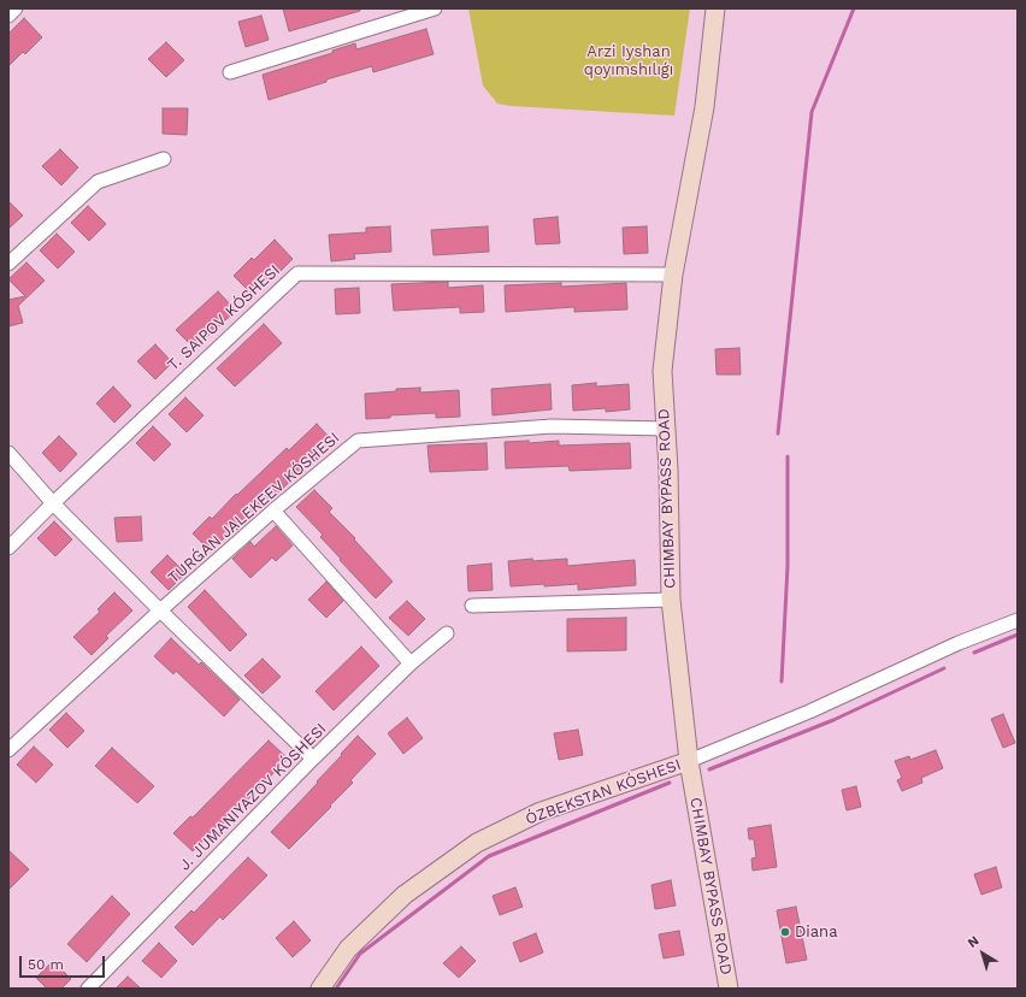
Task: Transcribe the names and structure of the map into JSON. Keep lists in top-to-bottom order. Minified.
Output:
{"streets":{"main road":["CHIMBAY BYPASS ROAD","ÓZBEKSTAN KÓSHESI"],"street":["T. SAIPOV KÓSHESI","TURǴAN JALEKEEV KÓSHESI","J. JUMANIYAZOV KÓSHESI"]},"crossings":[["T. SAIPOV KÓSHESI","CHIMBAY BYPASS ROAD"],["CHIMBAY BYPASS ROAD","TURǴAN JALEKEEV KÓSHESI"],["CHIMBAY BYPASS ROAD","ÓZBEKSTAN KÓSHESI"]],"parks":["Arzi Iyshan qoyımshılıǵı"],"places":["Diana"],"scale_bar":"50 m","north":"top left"}
